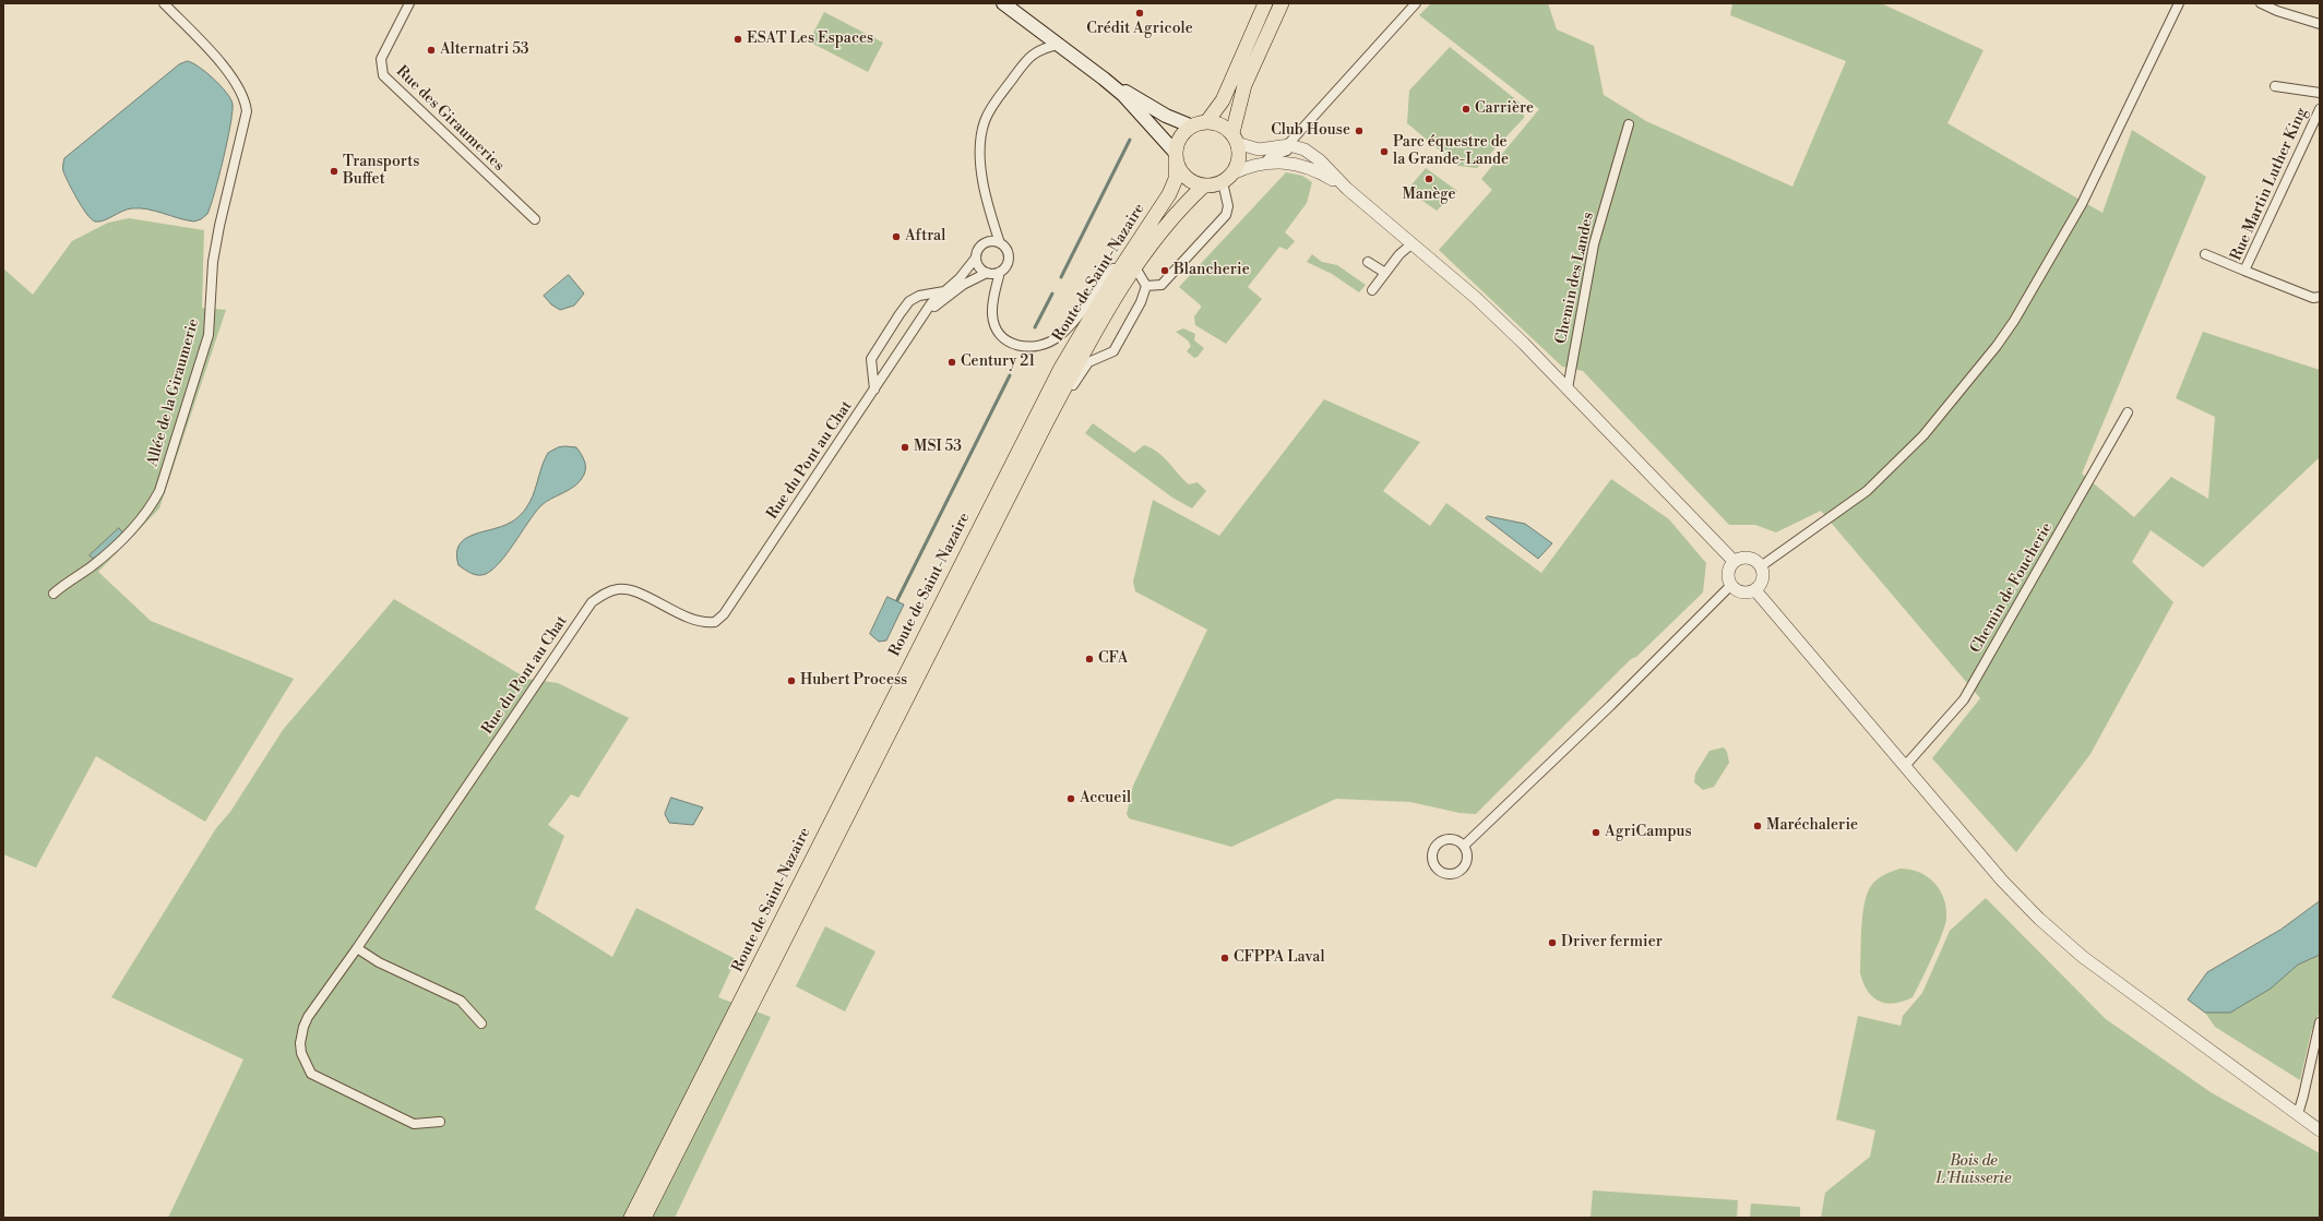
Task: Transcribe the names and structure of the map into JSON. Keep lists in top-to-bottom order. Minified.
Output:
{"streets":{"main road":["Route de Saint-Nazaire"],"street":["Rue des Giraumeries","Rue Martin Luther King","Chemin des Landes","Allée de la Giraumerie","Rue du Pont au Chat","Chemin de Foucherie"]},"parks":["Bois de L'Huisserie"],"places":["Crédit Agricole","ESAT Les Espaces","Alternatri 53","Carrière","Club House","Parc équestre de la Grande-Lande","Transports Buffet","Manège","Aftral","Blancherie","Century 21","MSI 53","CFA","Hubert Process","Accueil","Maréchalerie","AgriCampus","Driver fermier","CFPPA Laval"]}
